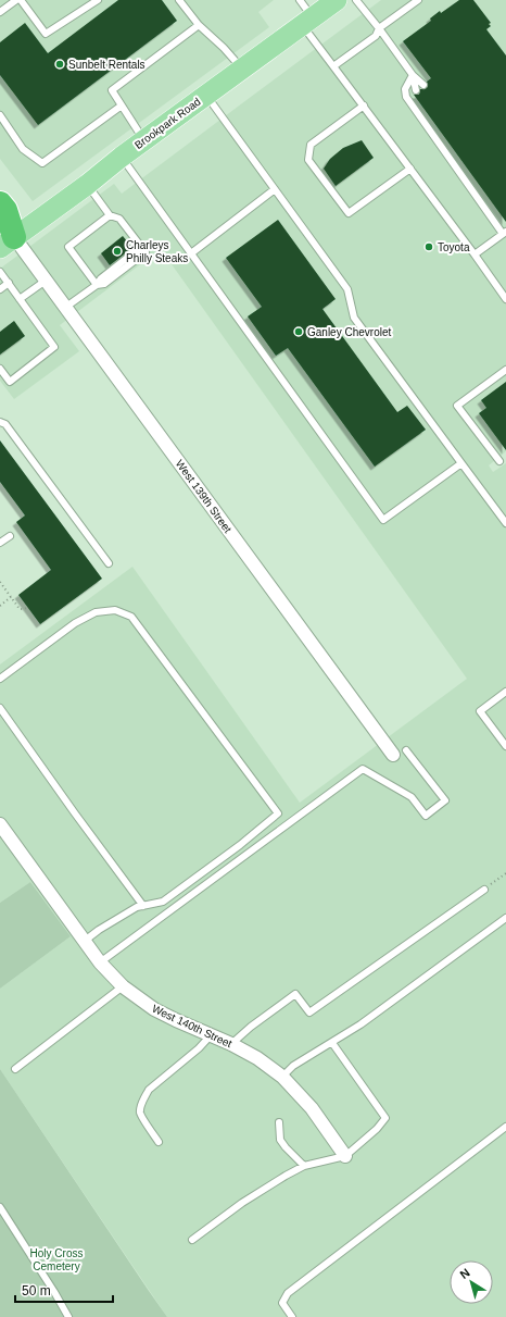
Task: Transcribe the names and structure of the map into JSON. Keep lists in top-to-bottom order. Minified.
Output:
{"streets":{"main road":["Brookpark Road"],"street":["West 139th Street","West 140th Street"]},"crossings":[["Brookpark Road","West 139th Street"]],"parks":["Holy Cross Cemetery"],"places":["Sunbelt Rentals","Toyota","Charleys Philly Steaks","Ganley Chevrolet"],"scale_bar":"50 m","north":"top left"}
